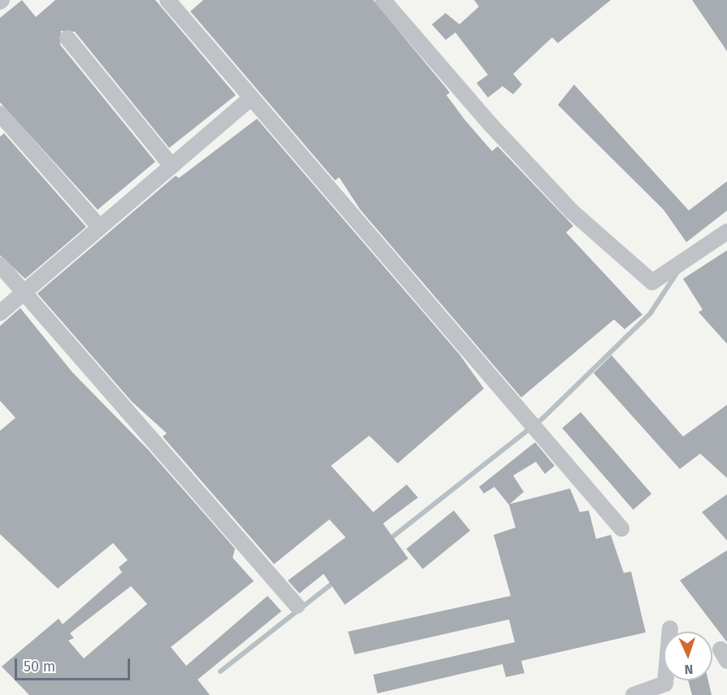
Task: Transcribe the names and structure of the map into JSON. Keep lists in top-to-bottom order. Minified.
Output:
{"scale_bar":"50 m","north":"bottom"}
